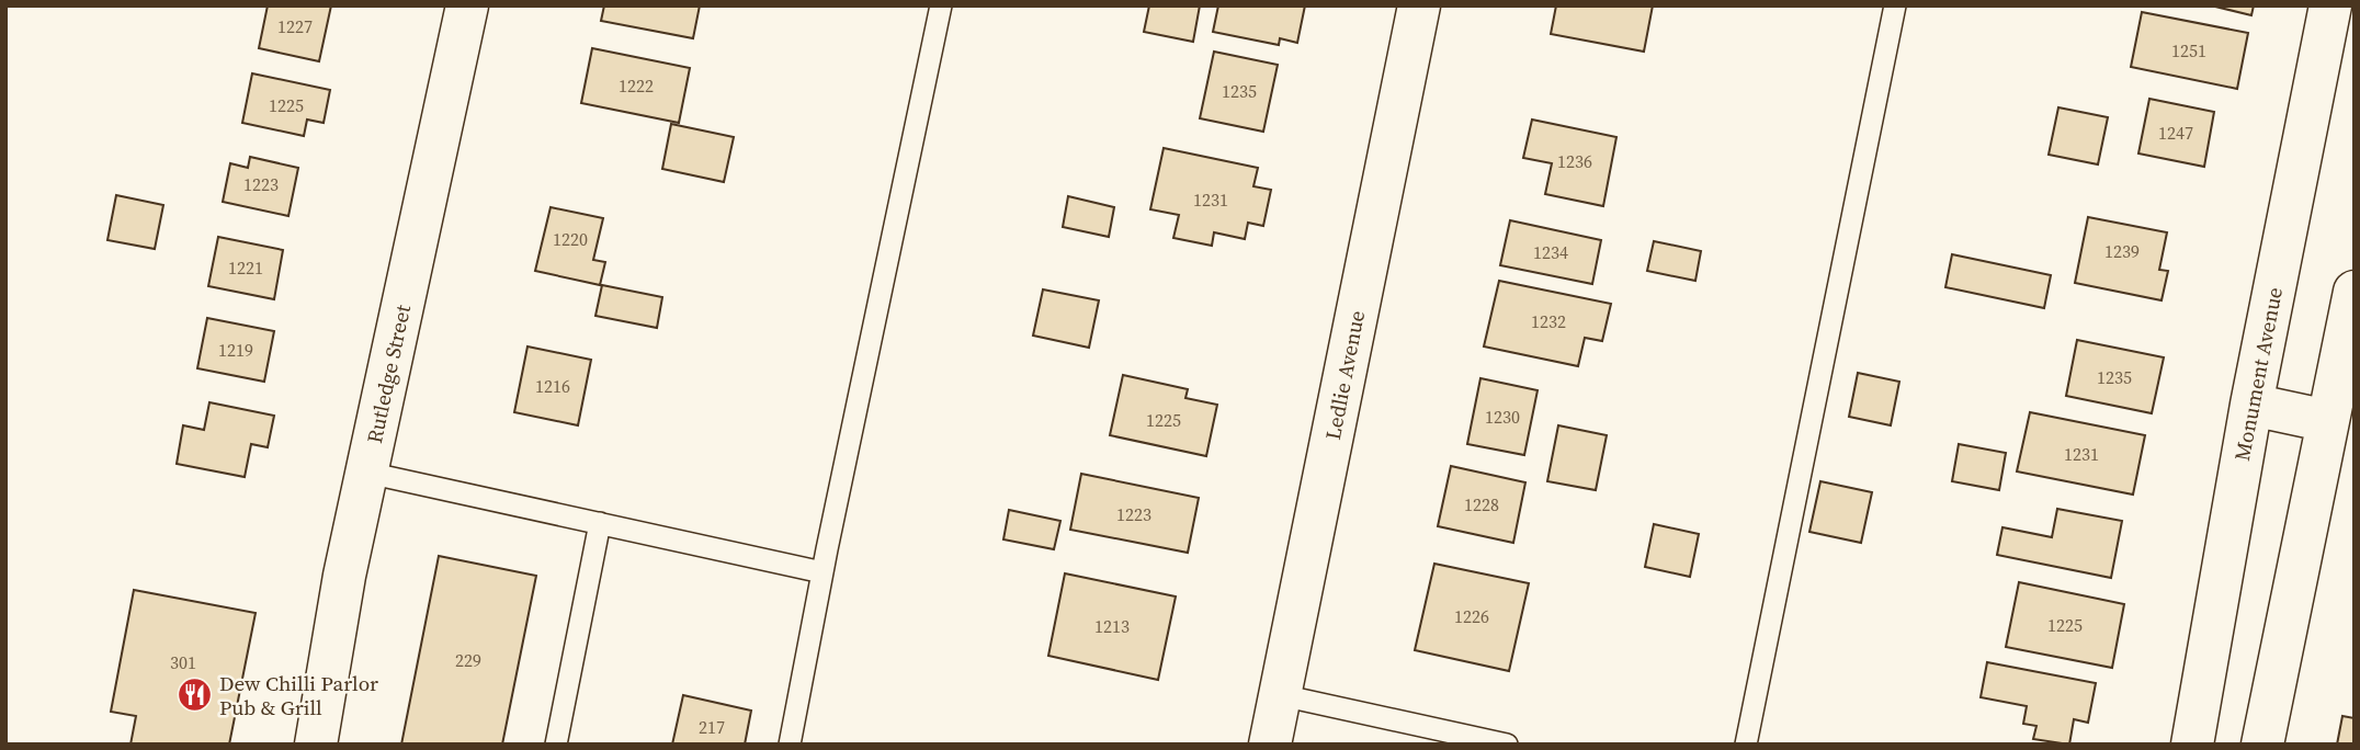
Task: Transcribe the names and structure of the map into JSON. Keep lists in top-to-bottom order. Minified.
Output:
{"streets":{"street":["Rutledge Street","Monument Avenue","Ledlie Avenue"]},"places":{"restaurant":["Dew Chilli Parlor Pub & Grill"]},"house_numbers":["1227","1251","1222","1235","1225","1247","1236","1223","1231","1220","1239","1234","1221","1232","1219","1235","1216","1230","1225","1231","1228","1223","1226","1225","1213","229","301","217"]}
